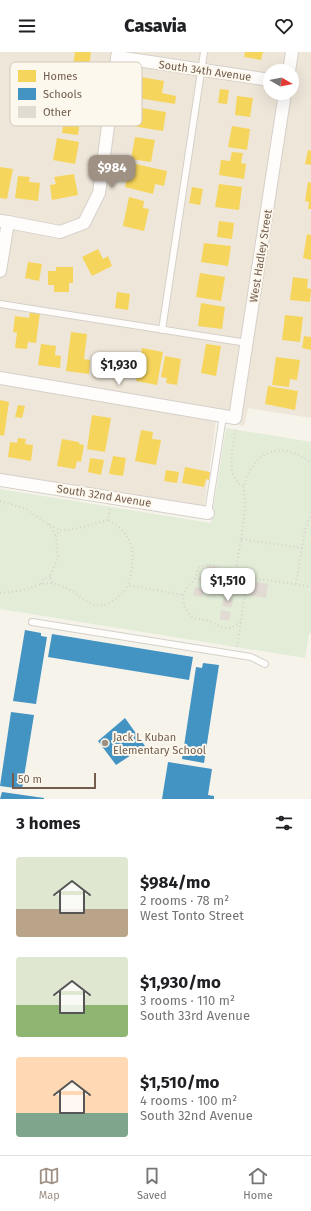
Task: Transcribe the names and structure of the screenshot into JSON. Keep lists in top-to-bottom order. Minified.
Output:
{"streets":{"street":["South 34th Avenue","West Hadley Street","South 32nd Avenue"]},"places":["Jack L Kuban Elementary School"],"legend":["Homes","Schools","Other"],"scale_bar":"50 m","north":"right","page":{"header":"Casavia","price":["$984","$1,930","$1,510"],"scale":"50 m","heading":"3 homes","list":[{"name":"$984/mo","note":"2 rooms · 78 m² · West Tonto Street"},{"name":"$1,930/mo","note":"3 rooms · 110 m² · South 33rd Avenue"},{"name":"$1,510/mo","note":"4 rooms · 100 m² · South 32nd Avenue"}],"tabs":["Map","Saved","Home"]}}
